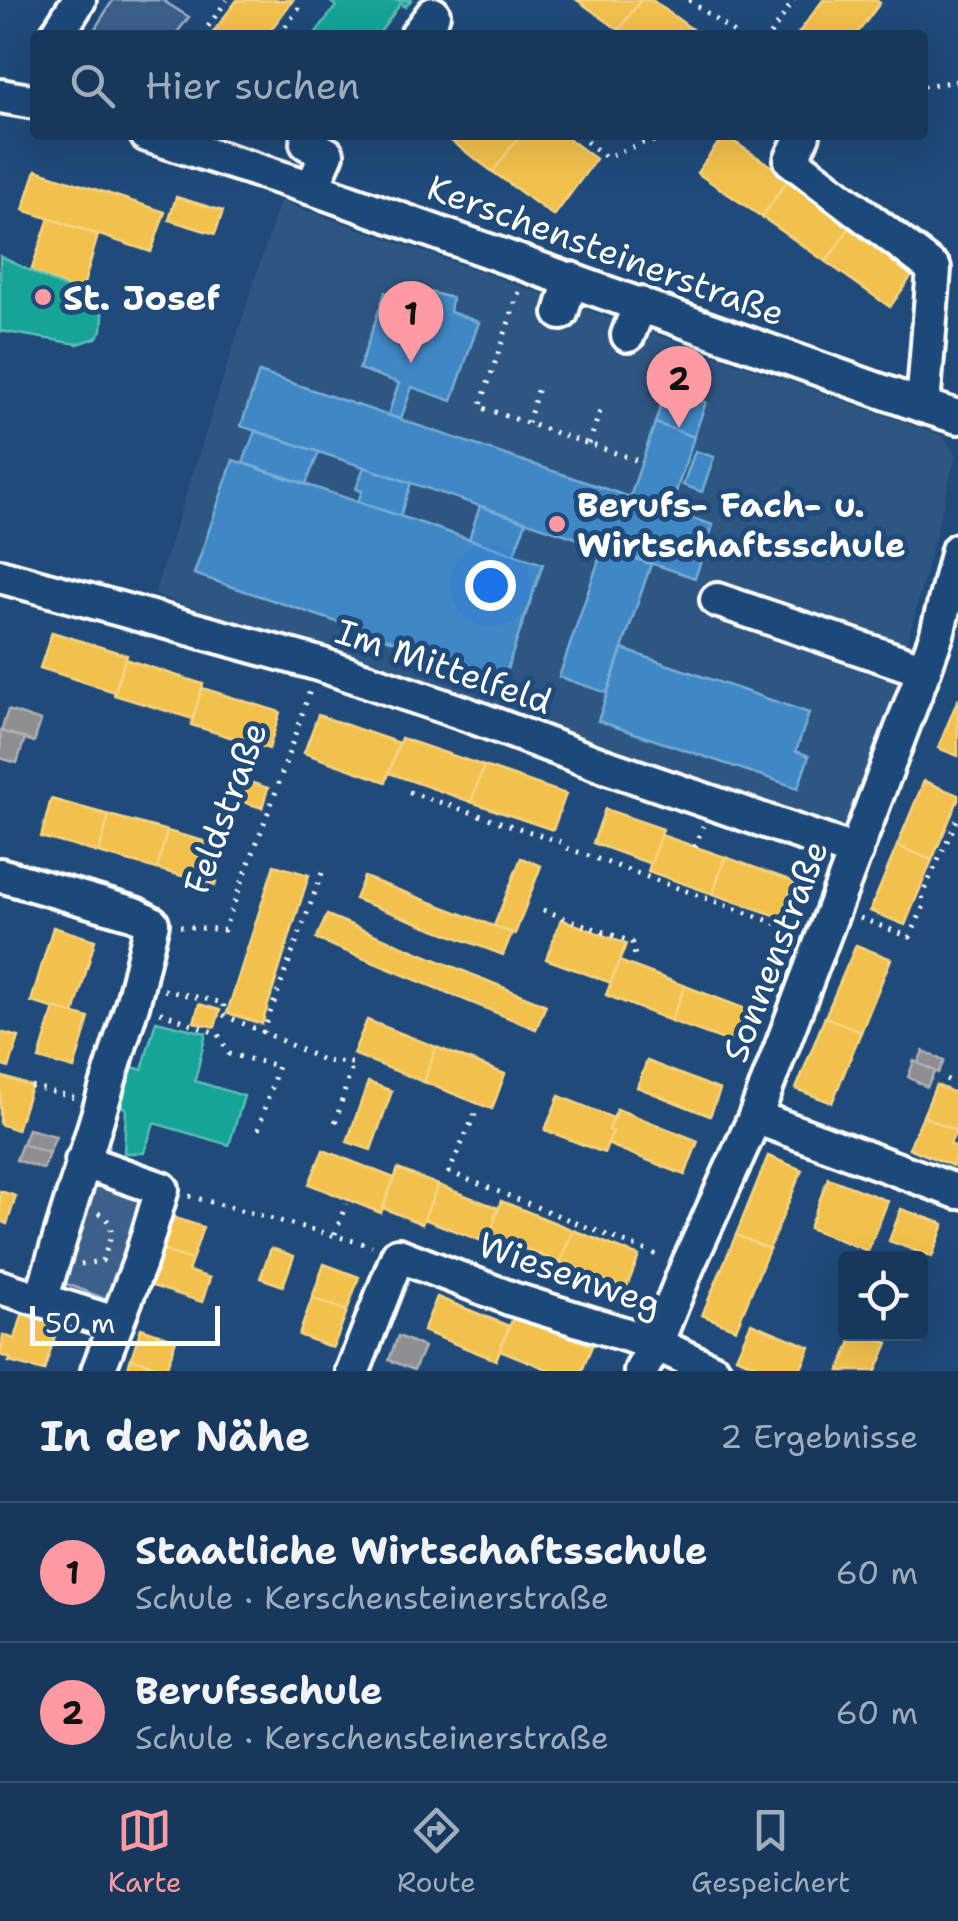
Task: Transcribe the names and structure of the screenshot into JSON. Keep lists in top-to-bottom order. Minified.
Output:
{"streets":{"street":["Kerschensteinerstraße","Im Mittelfeld","Feldstraße","Sonnenstraße","Wiesenweg"]},"crossings":[["Im Mittelfeld","Feldstraße"],["Im Mittelfeld","Sonnenstraße"],["Sonnenstraße","Wiesenweg"]],"places":["St. Josef","Berufs- Fach- u. Wirtschaftsschule"],"scale_bar":"50 m","page":{"search":"Hier suchen","pins":["1","2"],"scale":"50 m","heading":["In der Nähe","2 Ergebnisse"],"list":[{"mark":"1","name":"Staatliche Wirtschaftsschule","note":"Schule · Kerschensteinerstraße","value":"60 m"},{"mark":"2","name":"Berufsschule","note":"Schule · Kerschensteinerstraße","value":"60 m"}],"nav":["Karte","Route","Gespeichert"]}}
